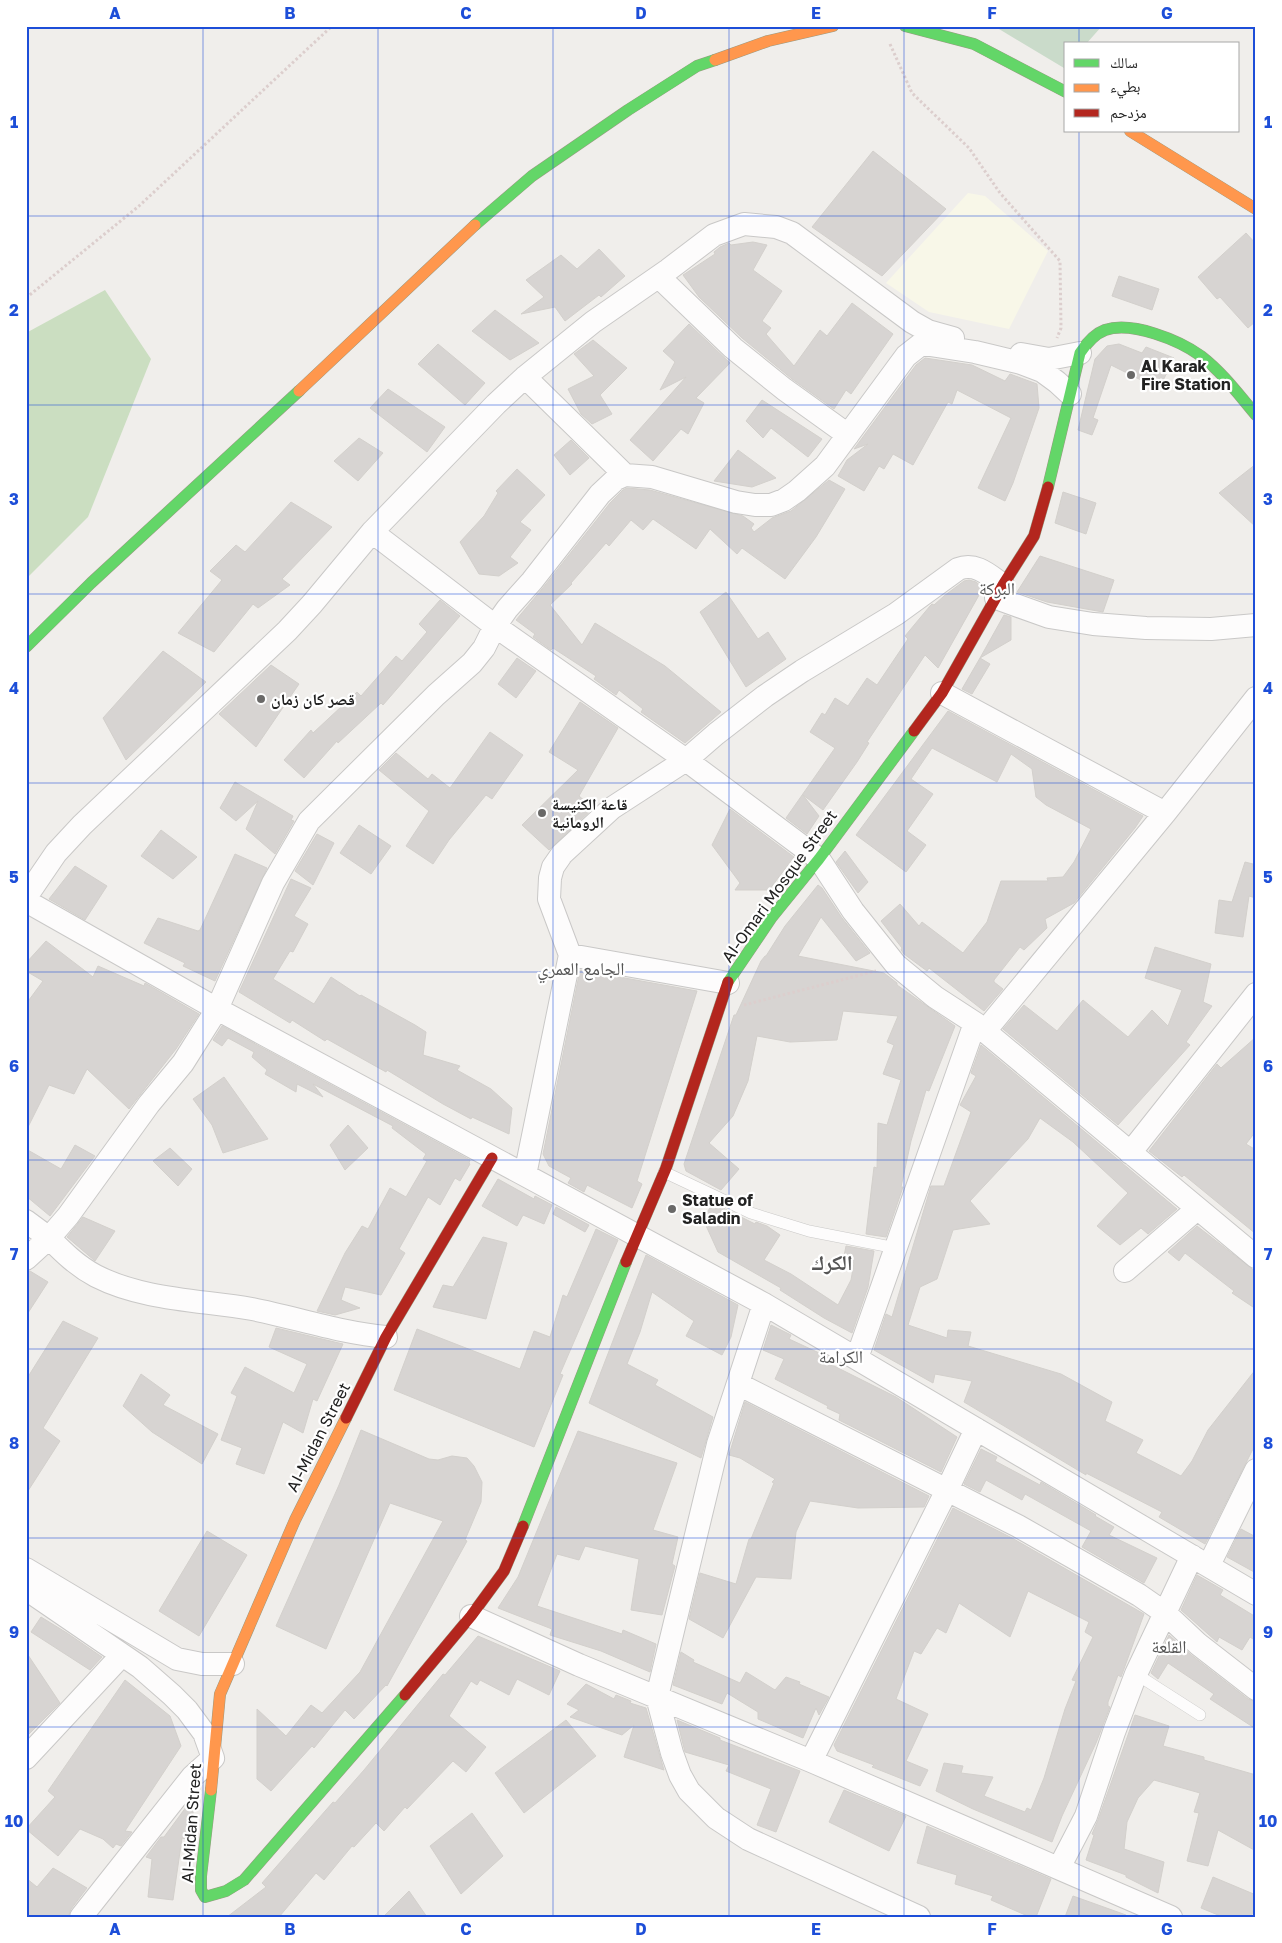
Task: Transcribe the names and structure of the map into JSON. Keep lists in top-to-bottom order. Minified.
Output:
{"streets":{"street":["AI-Omari Mosque Street","AI-Midan Street"]},"crossings":[["AI-Omari Mosque Street","AI-Midan Street"]],"districts":["البركة","الجامع العمري","الكرك","الكرامة","القلعة"],"places":["Al Karak Fire Station","قصر كان زمان","قاعة الكنيسة الرومانية","Statue of Saladin"],"legend":["سالك","بطيء","مزدحم"],"grid":{"columns":["A","B","C","D","E","F","G"],"rows":["1","2","3","4","5","6","7","8","9","10"]}}
